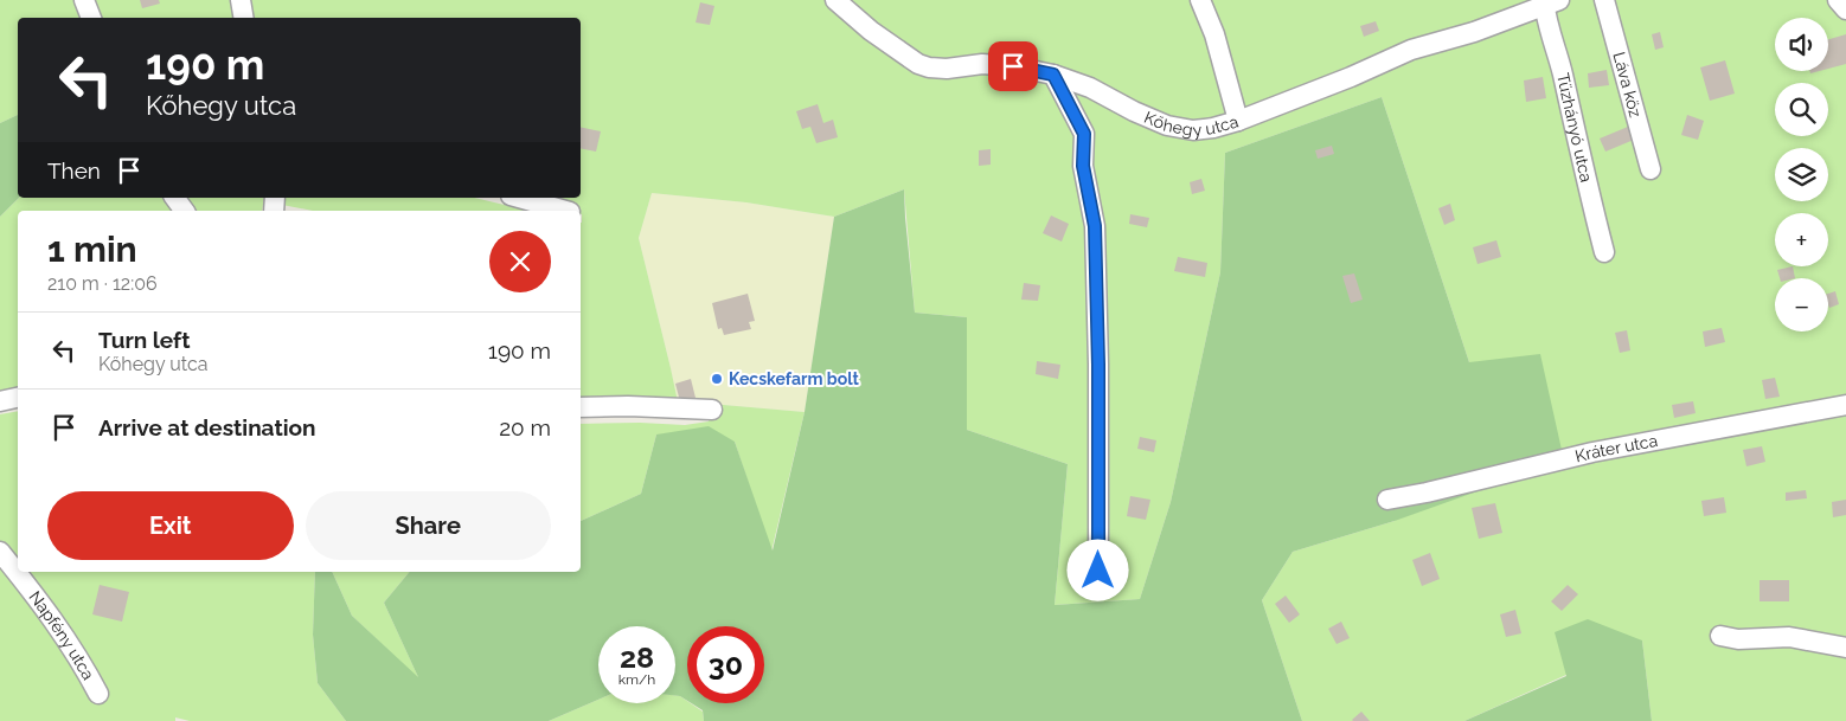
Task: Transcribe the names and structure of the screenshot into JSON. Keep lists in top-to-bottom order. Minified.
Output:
{"streets":{"street":["Láva köz","Kőhegy utca","Tűzhányó utca","Kráter utca","Napfény utca"]},"crossings":[["Kőhegy utca","Tűzhányó utca"]],"places":["Kecskefarm bolt"],"page":{"map_buttons":["+","−"],"turn":["190 m","Kőhegy utca"],"then":"Then","heading":["1 min","210 m · 12:06"],"list":[{"name":"Turn left","note":"Kőhegy utca","value":"190 m"},{"name":"Arrive at destination","value":"20 m"}],"buttons":["Exit","Share"],"speed":"28 km/h","limit":"30"}}
